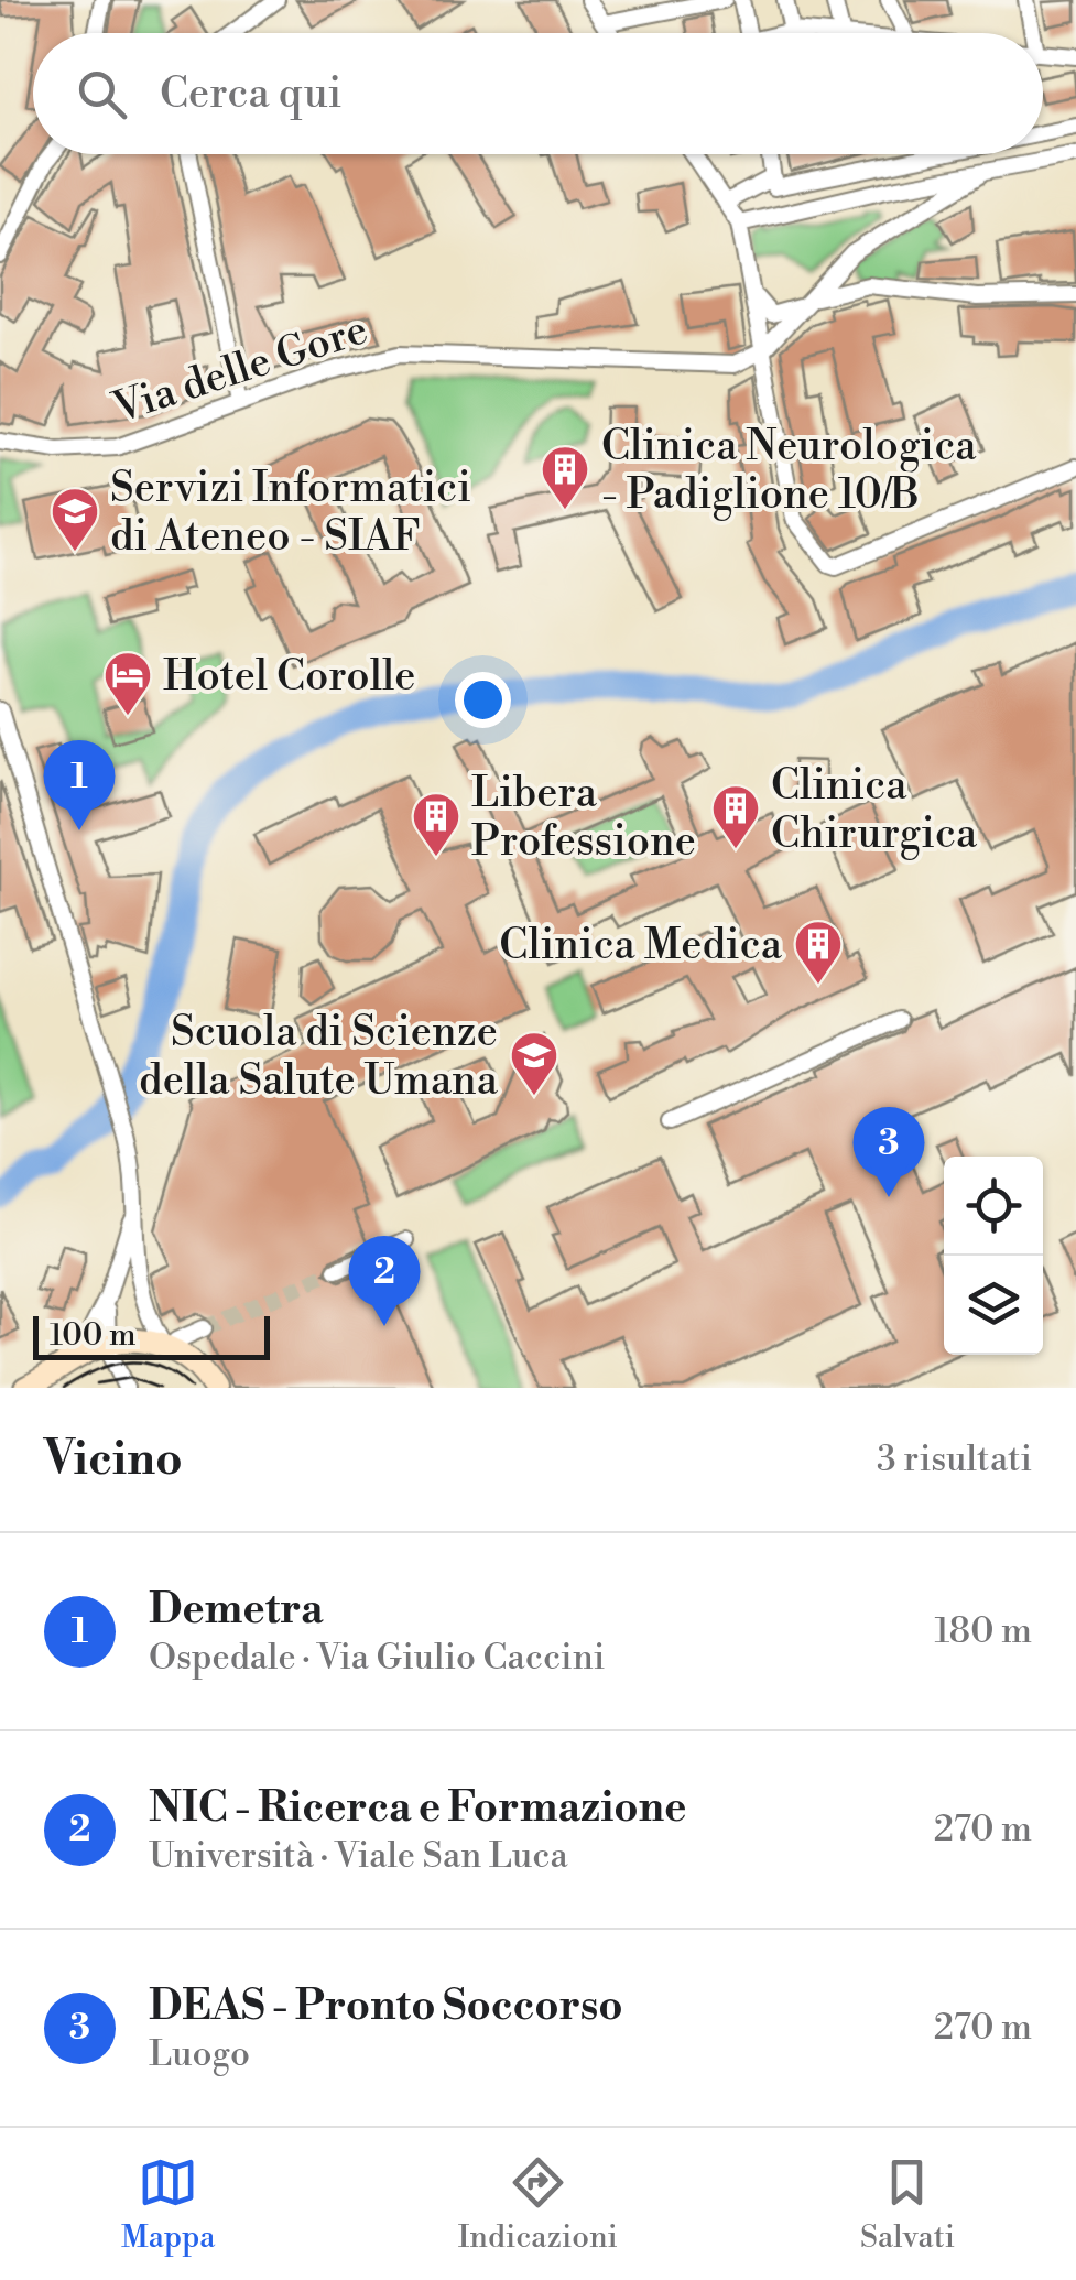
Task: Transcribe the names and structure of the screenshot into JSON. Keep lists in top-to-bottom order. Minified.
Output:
{"streets":{"street":["Via delle Gore"]},"places":{"building":["Clinica Neurologica - Padiglione 10/B","Clinica Chirurgica","Libera Professione","Clinica Medica"],"school or university":["Servizi Informatici di Ateneo - SIAF","Scuola di Scienze della Salute Umana"],"hotel":["Hotel Corolle"]},"scale_bar":"100 m","page":{"search":"Cerca qui","pins":["1","3","2"],"scale":"100 m","heading":["Vicino","3 risultati"],"list":[{"mark":"1","name":"Demetra","note":"Ospedale · Via Giulio Caccini","value":"180 m"},{"mark":"2","name":"NIC - Ricerca e Formazione","note":"Università · Viale San Luca","value":"270 m"},{"mark":"3","name":"DEAS - Pronto Soccorso","note":"Luogo","value":"270 m"}],"nav":["Mappa","Indicazioni","Salvati"]}}
